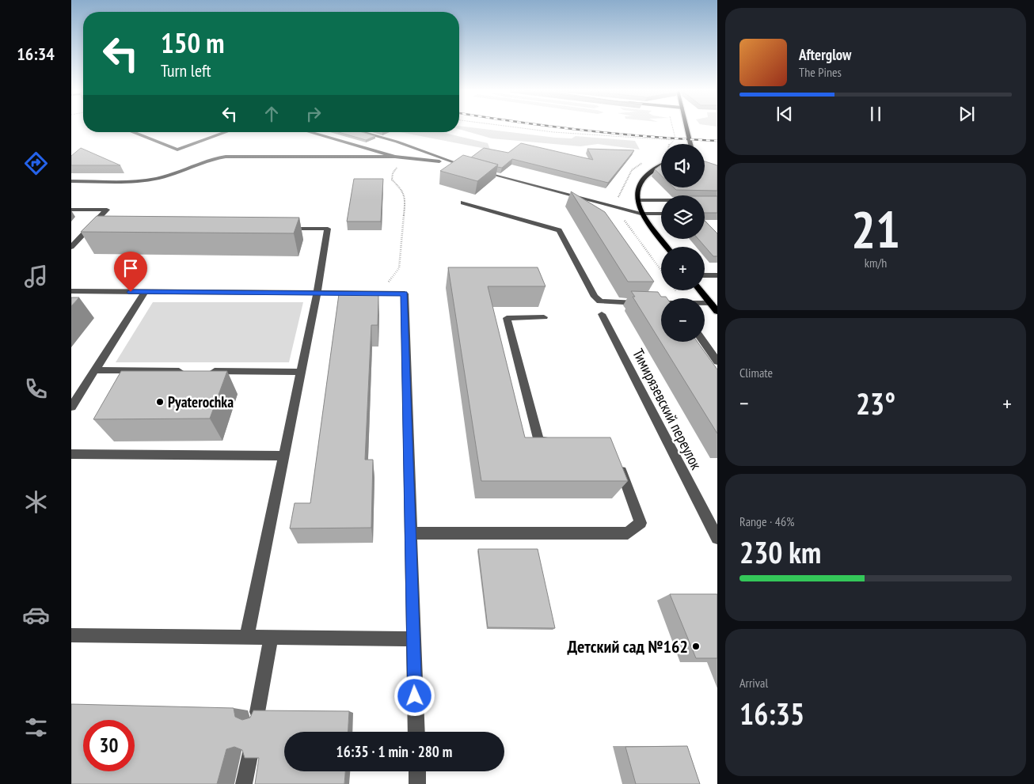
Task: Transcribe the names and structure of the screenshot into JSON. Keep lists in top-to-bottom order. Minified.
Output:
{"streets":{"street":["Тимирязевский переулок"]},"places":["Pyaterochka","Детский сад №162"],"page":{"tabs":"16:34","turn":["150 m","Turn left"],"song":["Afterglow","The Pines"],"map_buttons":["+","−"],"tile":[["21","km/h"],"Climate",["Range · 46%","230 km"],["Arrival","16:35"]],"heat":["−","23°","+"],"limit":"30","trip":"16:35 · 1 min · 280 m"}}
